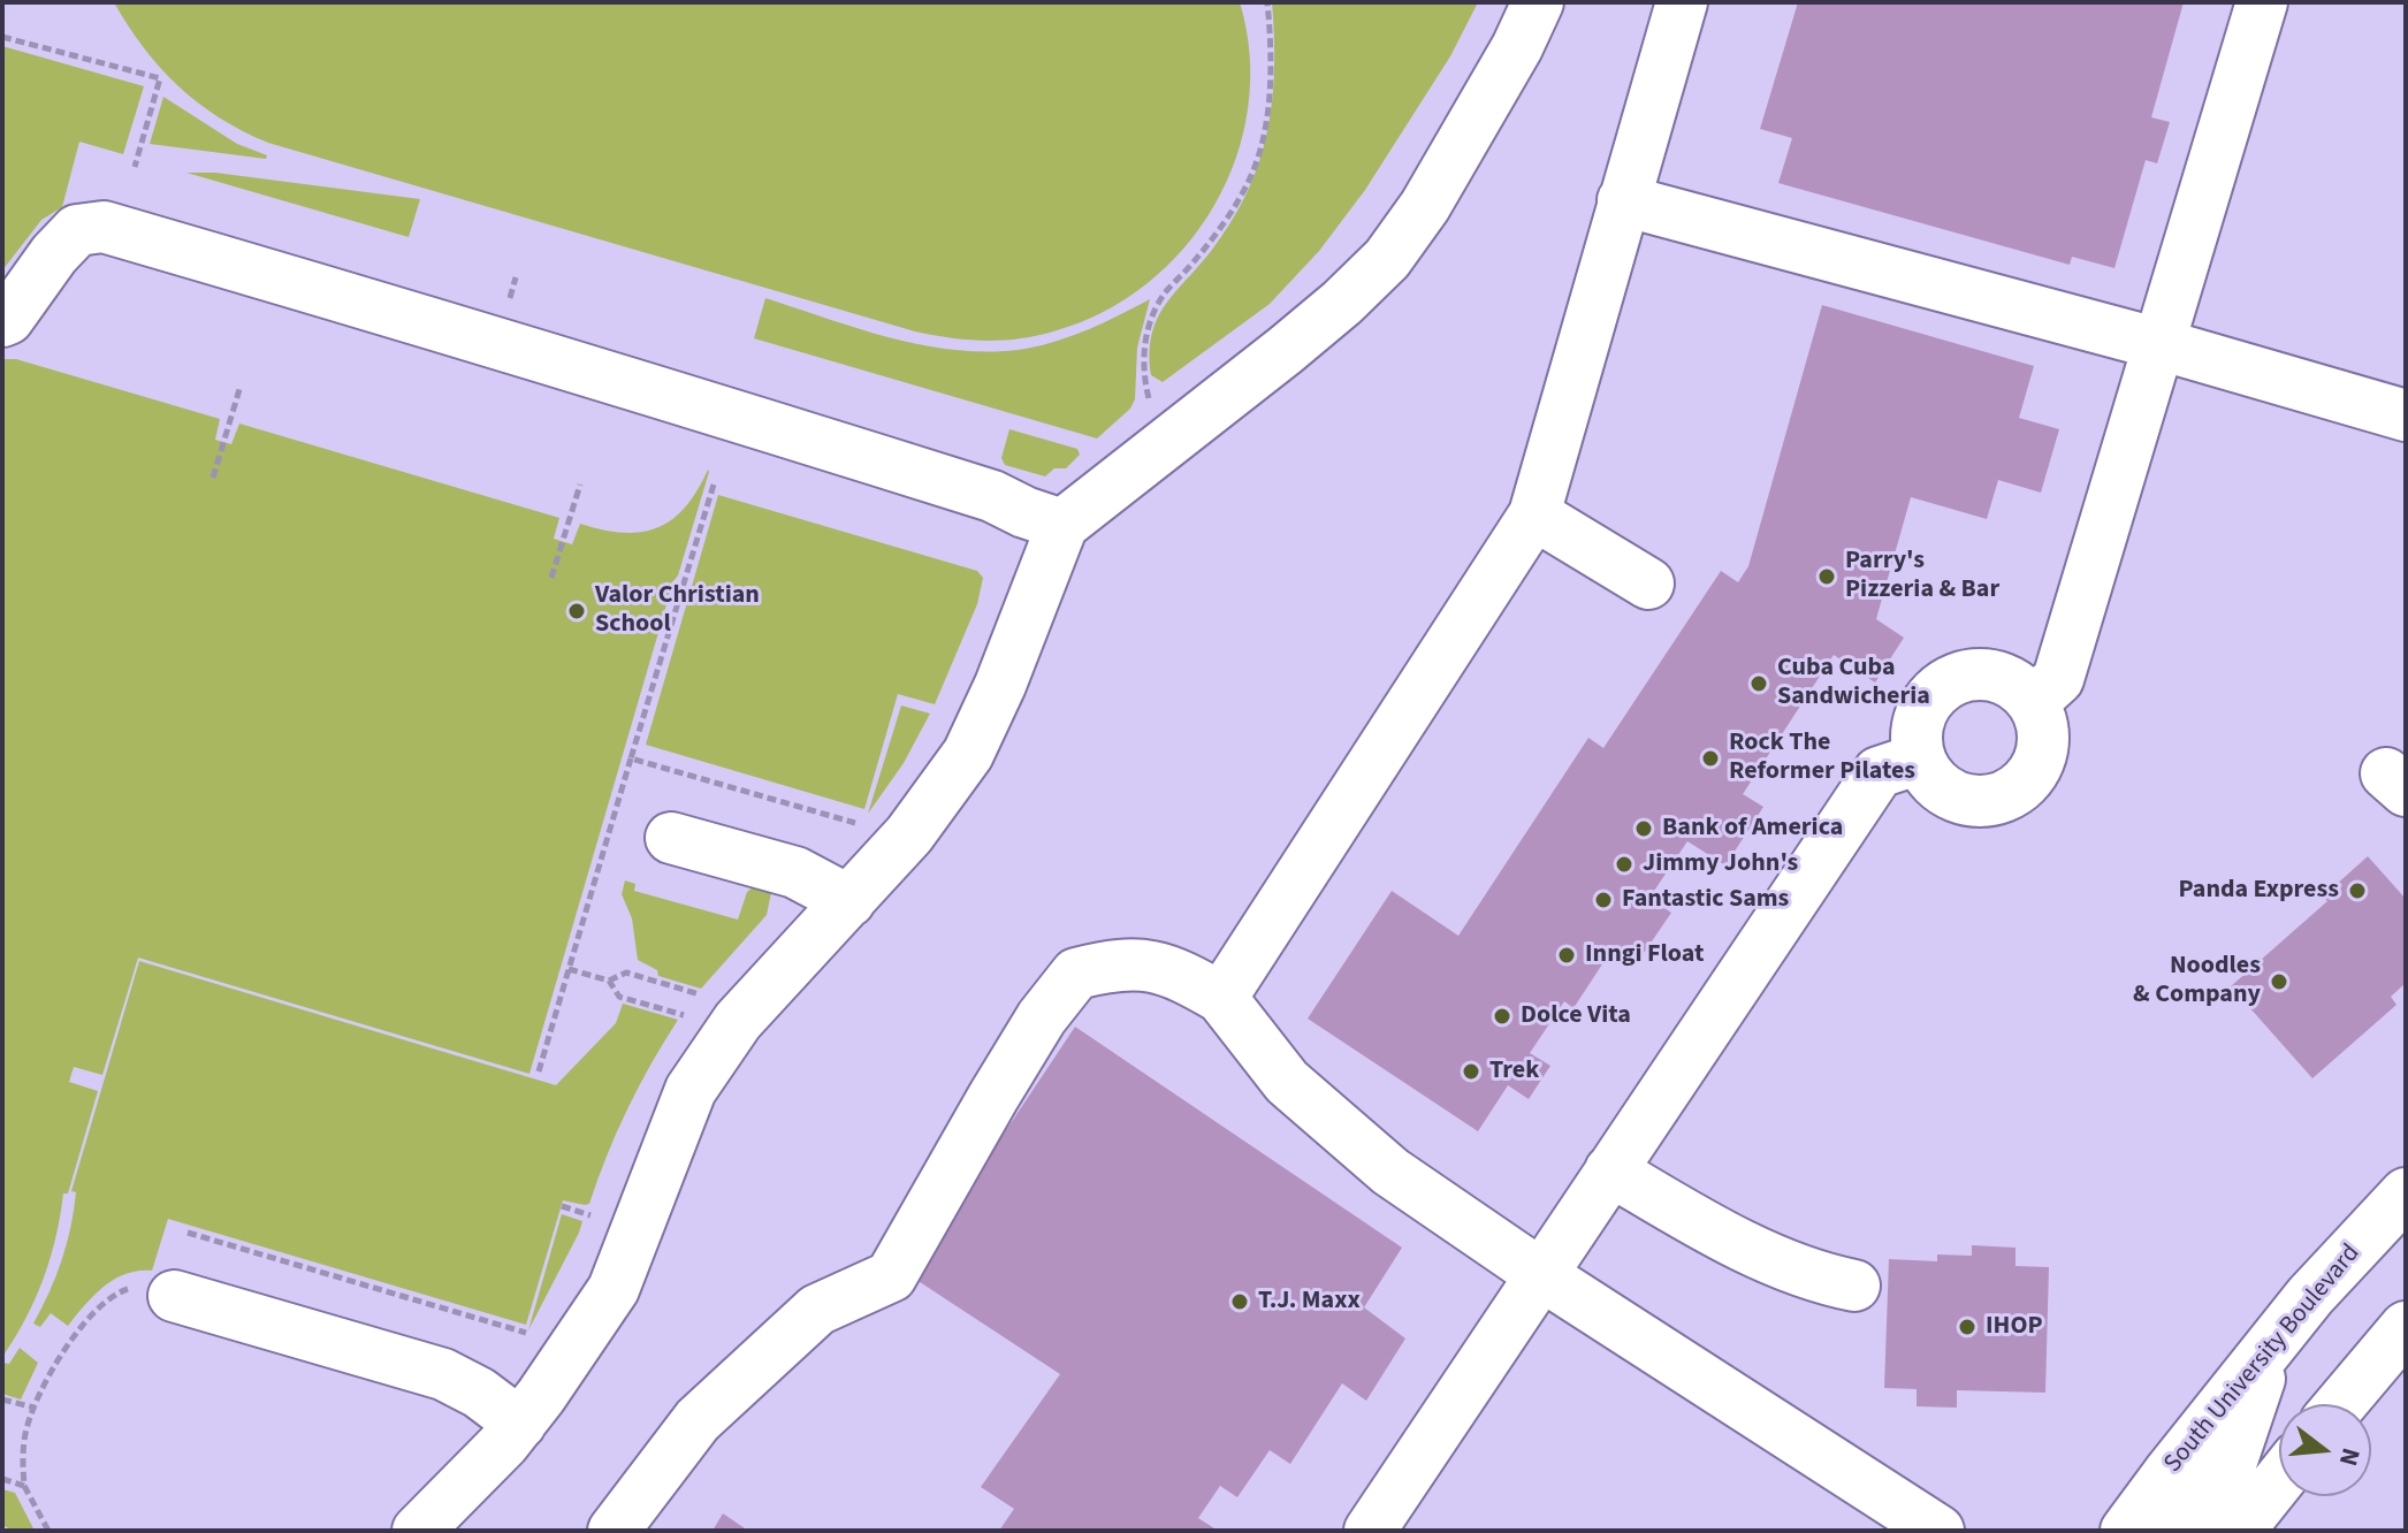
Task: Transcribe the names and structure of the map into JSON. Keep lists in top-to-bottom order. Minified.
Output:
{"streets":{"main road":["South University Boulevard"]},"places":["Parry's Pizzeria & Bar","Valor Christian School","Cuba Cuba Sandwicheria","Rock The Reformer Pilates","Bank of America","Jimmy John's","Panda Express","Fantastic Sams","Inngi Float","Noodles & Company","Dolce Vita","Trek","T.J. Maxx","IHOP"],"north":"right"}
